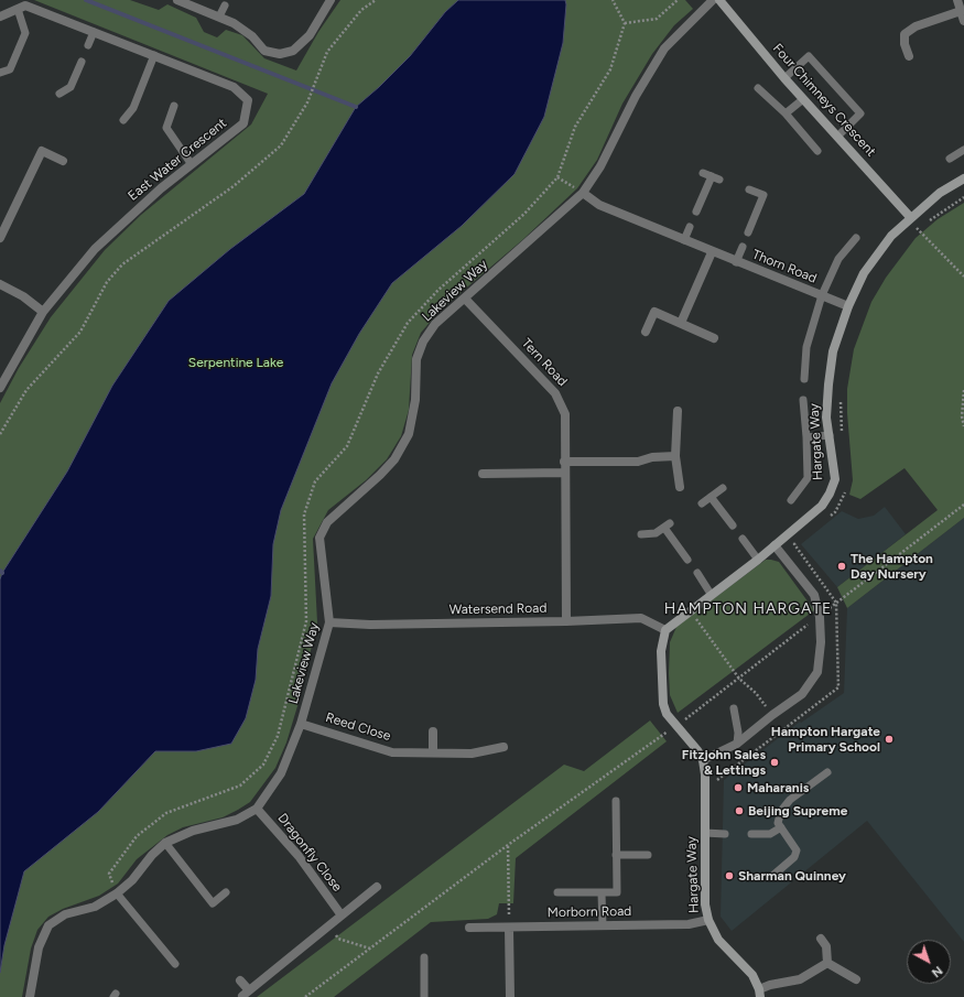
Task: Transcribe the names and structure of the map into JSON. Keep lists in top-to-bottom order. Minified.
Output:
{"streets":{"street":["Four Chimneys Crescent","East Water Crescent","Thorn Road","Lakeview Way","Tern Road","Hargate Way","Watersend Road","Reed Close","Dragonfly Close","Morborn Road"]},"crossings":[["Four Chimneys Crescent","Hargate Way"],["Thorn Road","Lakeview Way"],["Thorn Road","Hargate Way"],["Lakeview Way","Tern Road"],["Lakeview Way","Watersend Road"],["Lakeview Way","Reed Close"],["Lakeview Way","Dragonfly Close"],["Tern Road","Watersend Road"],["Hargate Way","Watersend Road"],["Hargate Way","Morborn Road"]],"districts":["HAMPTON HARGATE"],"parks":["Serpentine Lake"],"places":["The Hampton Day Nursery","Hampton Hargate Primary School","Fitzjohn Sales & Lettings","Maharanis","Beijing Supreme","Sharman Quinney"],"north":"bottom right"}
